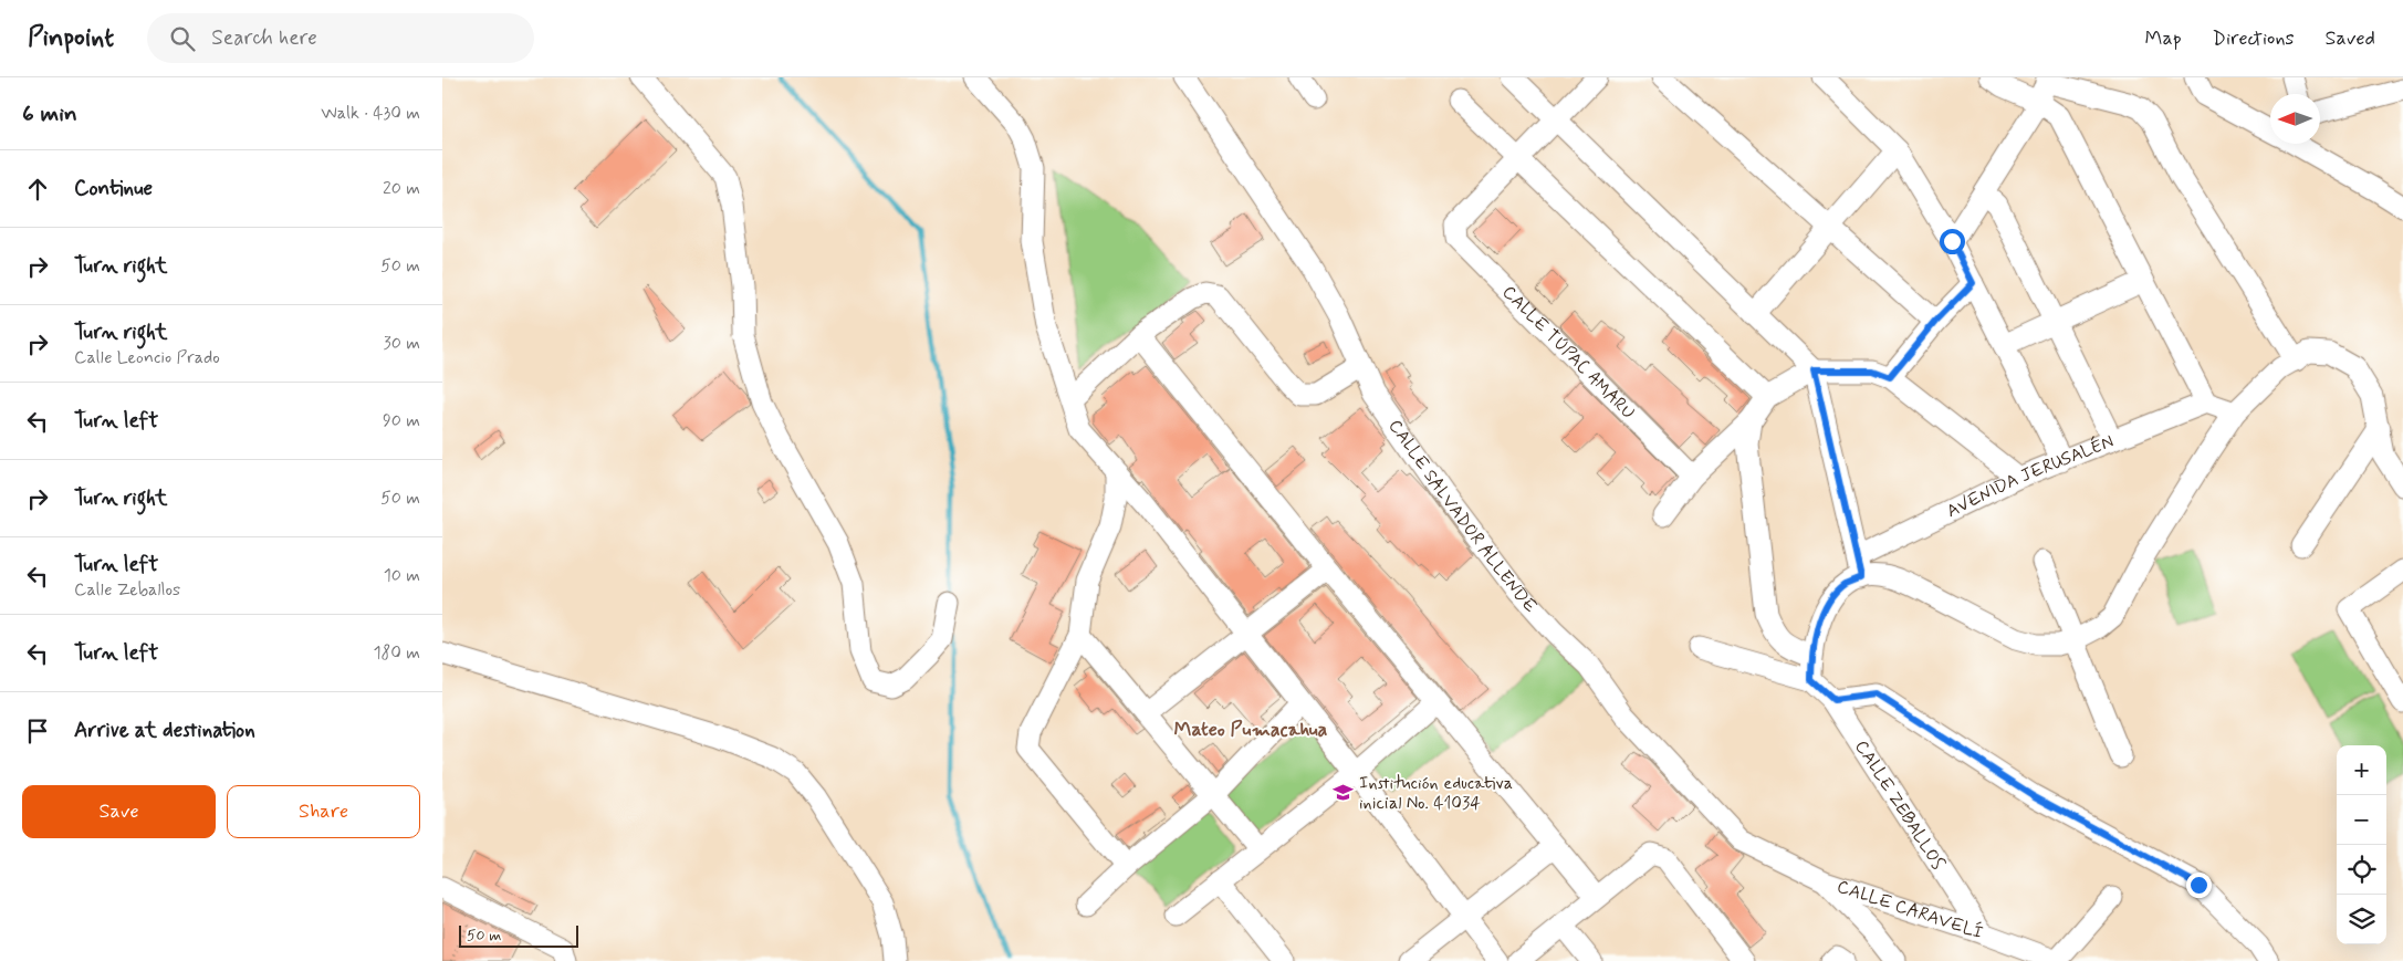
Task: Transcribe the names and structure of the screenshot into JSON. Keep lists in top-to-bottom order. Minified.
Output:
{"streets":{"street":["CALLE TÚPAC AMARU","AVENIDA JERUSALÉN","CALLE SALVADOR ALLENDE","CALLE ZEBALLOS","CALLE CARAVELÍ"]},"crossings":[["AVENIDA JERUSALÉN","CALLE ZEBALLOS"],["CALLE SALVADOR ALLENDE","CALLE CARAVELÍ"],["CALLE ZEBALLOS","CALLE CARAVELÍ"]],"districts":["Mateo Pumacahua"],"places":{"school or university":["Institución educativa inicial No. 41034"]},"scale_bar":"50 m","north":"left","page":{"header":"Pinpoint","search":"Search here","nav":["Map","Directions","Saved"],"heading":["6 min","Walk · 430 m"],"list":[["Continue","20 m"],["Turn right","50 m"],["Turn right","Calle Leoncio Prado","30 m"],["Turn left","90 m"],["Turn right","50 m"],["Turn left","Calle Zeballos","10 m"],["Turn left","180 m"],"Arrive at destination"],"map_buttons":["+","−"],"buttons":["Save","Share"],"scale":"50 m"}}
